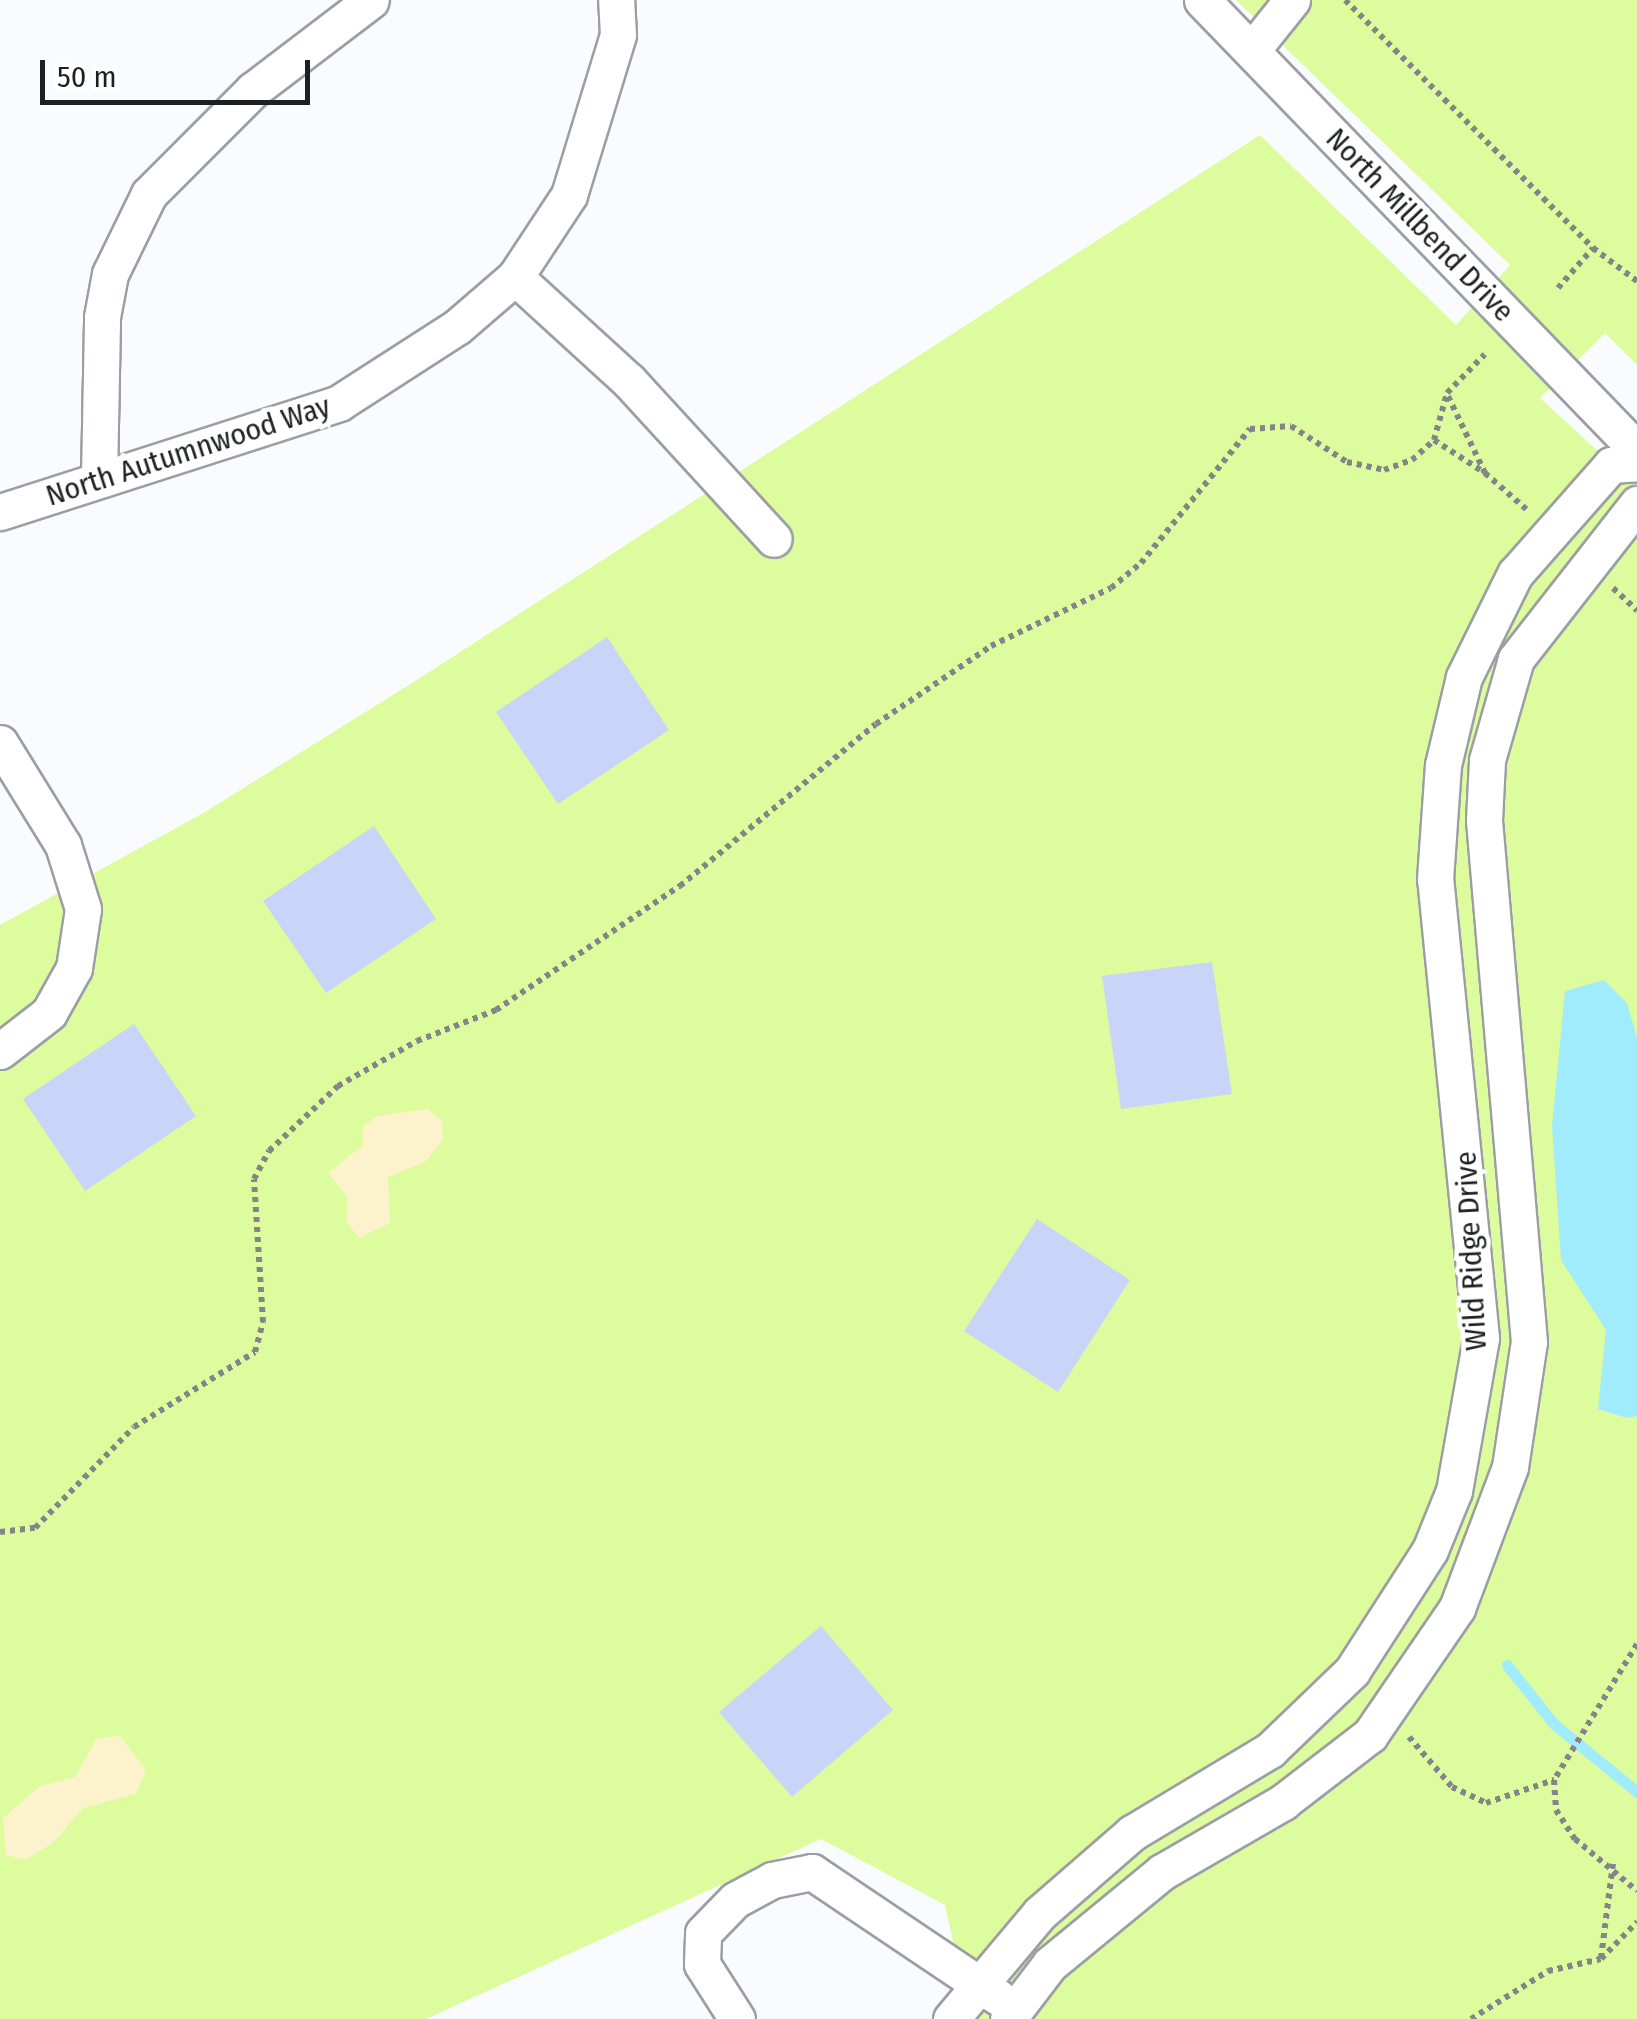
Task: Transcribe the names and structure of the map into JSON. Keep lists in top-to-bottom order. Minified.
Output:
{"streets":{"street":["North Millbend Drive","North Autumnwood Way","Wild Ridge Drive"]},"scale_bar":"50 m"}
